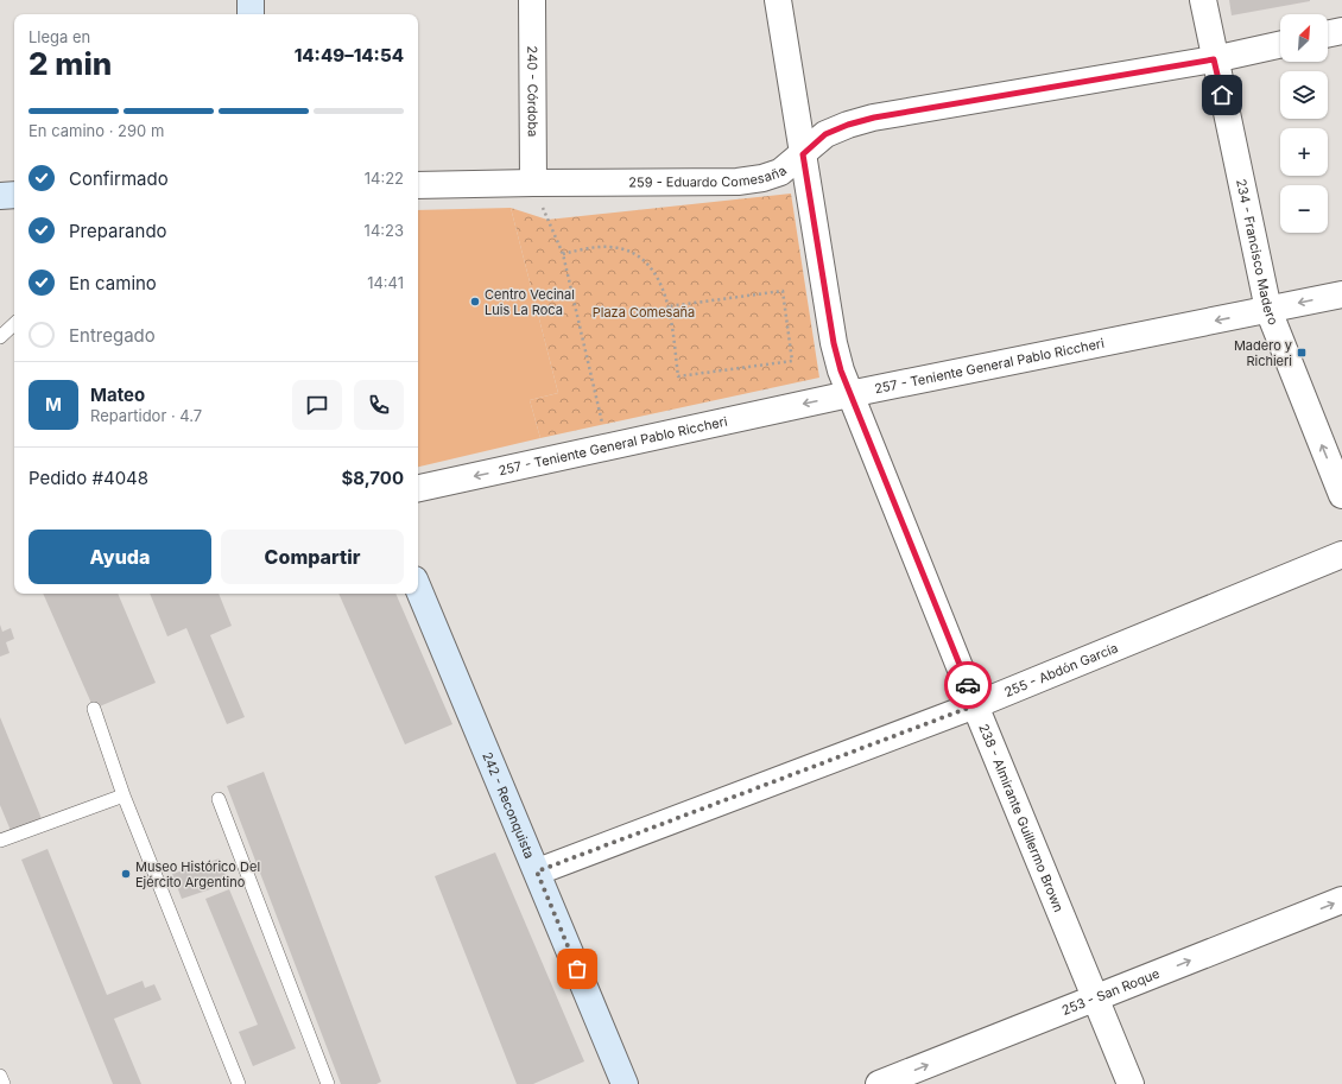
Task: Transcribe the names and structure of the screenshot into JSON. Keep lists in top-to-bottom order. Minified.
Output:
{"streets":{"street":["240 - Córdoba","259 - Eduardo Comesaña","234 - Francisco Madero","257 - Teniente General Pablo Riccheri","255 - Abdón García","242 - Reconquista","238 - Almirante Guillermo Brown","253 - San Roque"]},"crossings":[["240 - Córdoba","259 - Eduardo Comesaña"],["259 - Eduardo Comesaña","234 - Francisco Madero"],["259 - Eduardo Comesaña","238 - Almirante Guillermo Brown"],["234 - Francisco Madero","257 - Teniente General Pablo Riccheri"],["257 - Teniente General Pablo Riccheri","238 - Almirante Guillermo Brown"],["255 - Abdón García","242 - Reconquista"],["255 - Abdón García","238 - Almirante Guillermo Brown"],["238 - Almirante Guillermo Brown","253 - San Roque"]],"one_way":["234 - Francisco Madero","257 - Teniente General Pablo Riccheri","253 - San Roque"],"parks":["Plaza Comesaña"],"places":{"other":["Centro Vecinal Luis La Roca","Museo Histórico Del Ejército Argentino"],"transit":["Madero y Richieri"]},"north":"top right","page":{"map_buttons":["+","−"],"heading":["2 min","Llega en","14:49–14:54"],"panel":["Mateo","Repartidor · 4.7","Pedido #4048","$8,700"],"bar":"En camino · 290 m","list":[["Confirmado","14:22"],["Preparando","14:23"],["En camino","14:41"],"Entregado"],"round":"M","buttons":["Ayuda","Compartir"]}}
